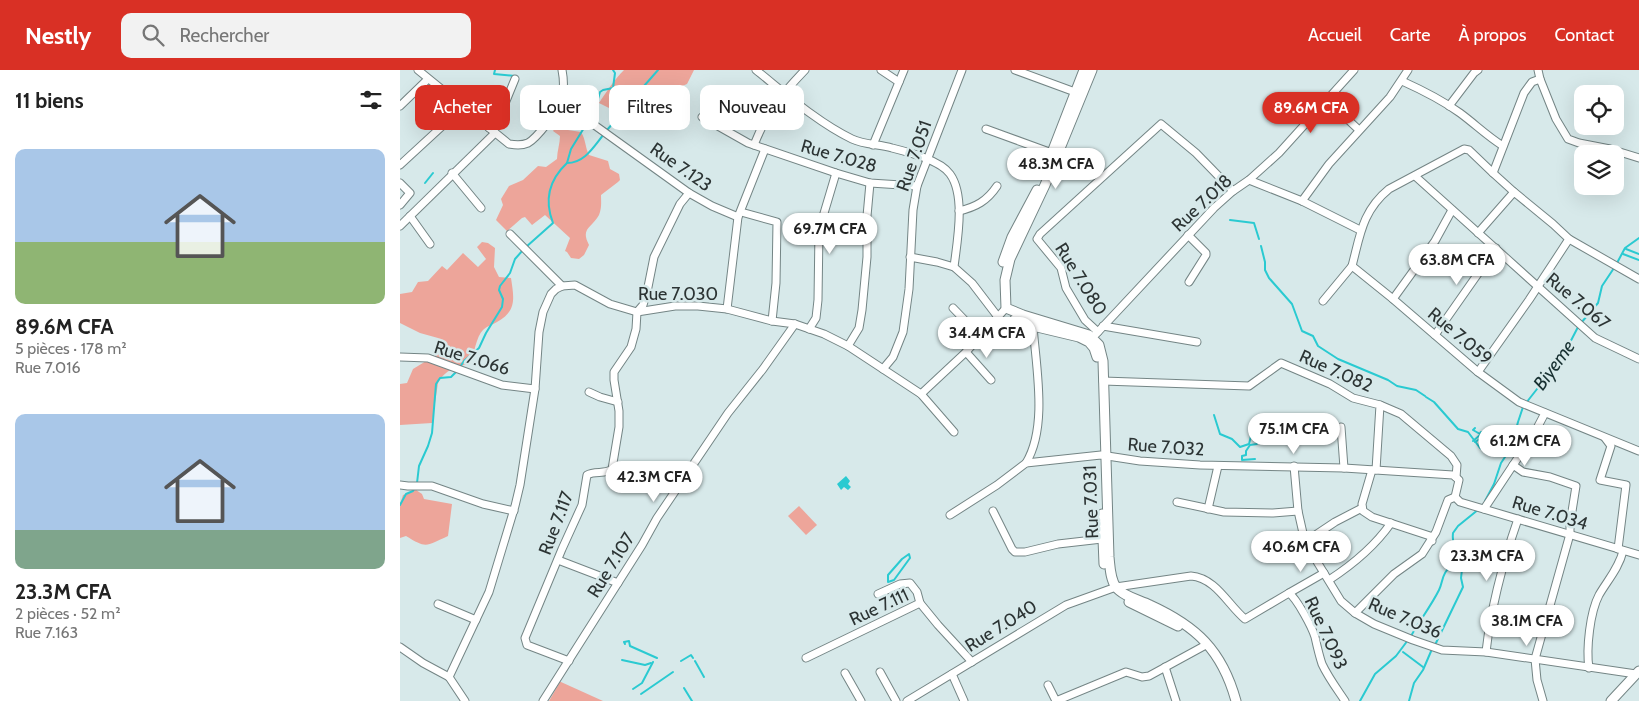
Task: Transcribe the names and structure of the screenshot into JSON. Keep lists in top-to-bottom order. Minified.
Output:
{"streets":{"main road":["Rue 7.031"],"street":["Rue 7.028","Rue 7.051","Rue 7.123","Rue 7.018","Rue 7.080","Rue 7.030","Rue 7.067","Rue 7.059","Rue 7.066","Rue 7.082","Rue 7.032","Rue 7.034","Rue 7.117","Rue 7.107","Rue 7.111","Rue 7.036","Rue 7.040","Rue 7.093"]},"crossings":[["Rue 7.028","Rue 7.051"],["Rue 7.051","Rue 7.030"],["Rue 7.123","Rue 7.030"],["Rue 7.123","Rue 7.117"],["Rue 7.018","Rue 7.080"],["Rue 7.018","Rue 7.031"],["Rue 7.080","Rue 7.031"],["Rue 7.030","Rue 7.117"],["Rue 7.030","Rue 7.107"],["Rue 7.082","Rue 7.032"],["Rue 7.082","Rue 7.031"],["Rue 7.032","Rue 7.031"],["Rue 7.032","Rue 7.036"],["Rue 7.031","Rue 7.040"],["Rue 7.031","Rue 7.093"],["Rue 7.117","Rue 7.107"],["Rue 7.111","Rue 7.040"],["Rue 7.040","Rue 7.093"]],"water":["Biyeme"],"page":{"header":"Nestly","search":"Rechercher","nav":["Accueil","Carte","À propos","Contact"],"heading":"11 biens","chip":["Acheter","Louer","Filtres","Nouveau"],"price":["89.6M CFA","48.3M CFA","69.7M CFA","63.8M CFA","34.4M CFA","75.1M CFA","61.2M CFA","42.3M CFA","40.6M CFA","23.3M CFA","38.1M CFA"],"list":[{"name":"89.6M CFA","note":"5 pièces · 178 m² · Rue 7.016"},{"name":"23.3M CFA","note":"2 pièces · 52 m² · Rue 7.163"}]}}
